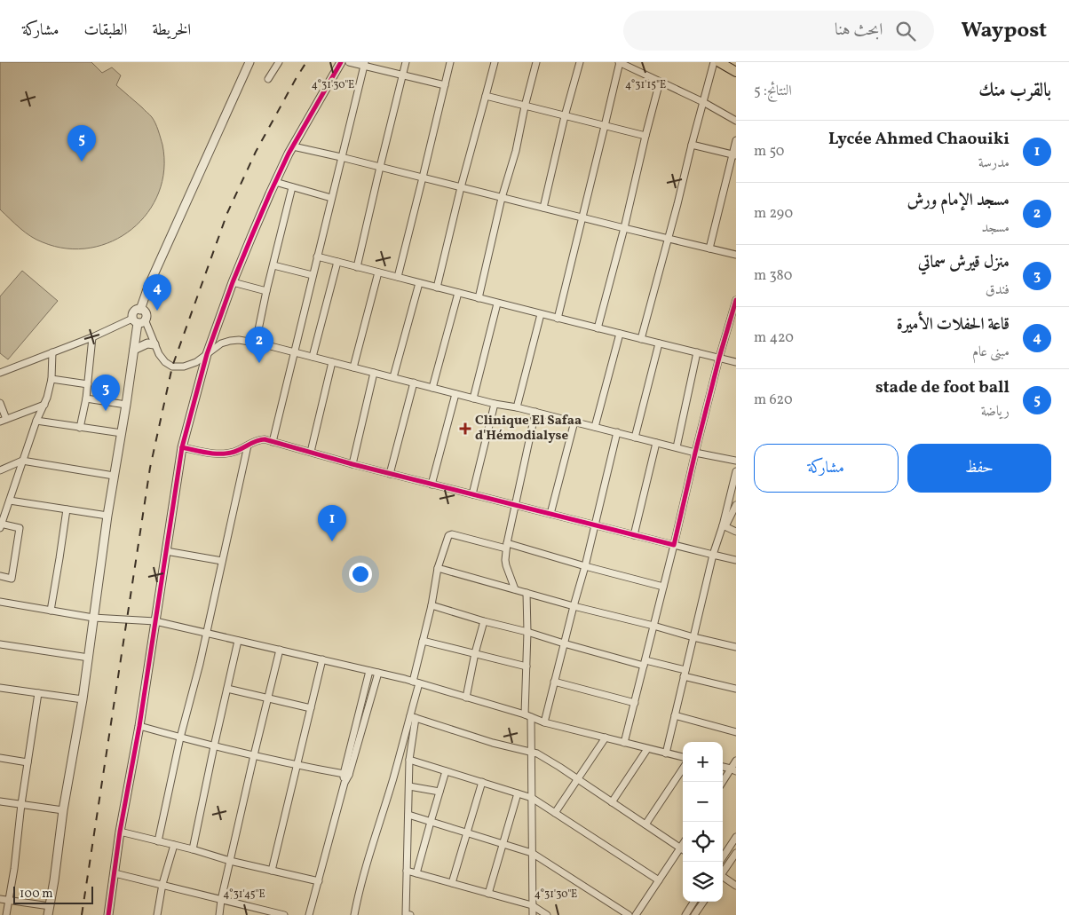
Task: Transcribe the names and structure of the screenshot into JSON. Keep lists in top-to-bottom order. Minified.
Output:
{"places":{"health":["Clinique El Safaa d'Hémodialyse"]},"scale_bar":"100 m","page":{"header":"Waypost","search":"ابحث هنا","nav":["الخريطة","الطبقات","مشاركة"],"heading":["بالقرب منك","النتائج: 5"],"list":[{"mark":"1","name":"Lycée Ahmed Chaouiki","note":"مدرسة","value":"50 m"},{"mark":"2","name":"مسجد الإمام ورش","note":"مسجد","value":"290 m"},{"mark":"3","name":"منزل قيرش سماتي","note":"فندق","value":"380 m"},{"mark":"4","name":"قاعة الحفلات الأميرة","note":"مبنى عام","value":"420 m"},{"mark":"5","name":"stade de foot ball","note":"رياضة","value":"620 m"}],"pins":["5","4","2","3","1"],"buttons":["حفظ","مشاركة"],"map_buttons":["+","−"],"scale":"100 m"},"coordinates":["4°31'30\"E","4°31'15\"E","4°31'45\"E"]}
